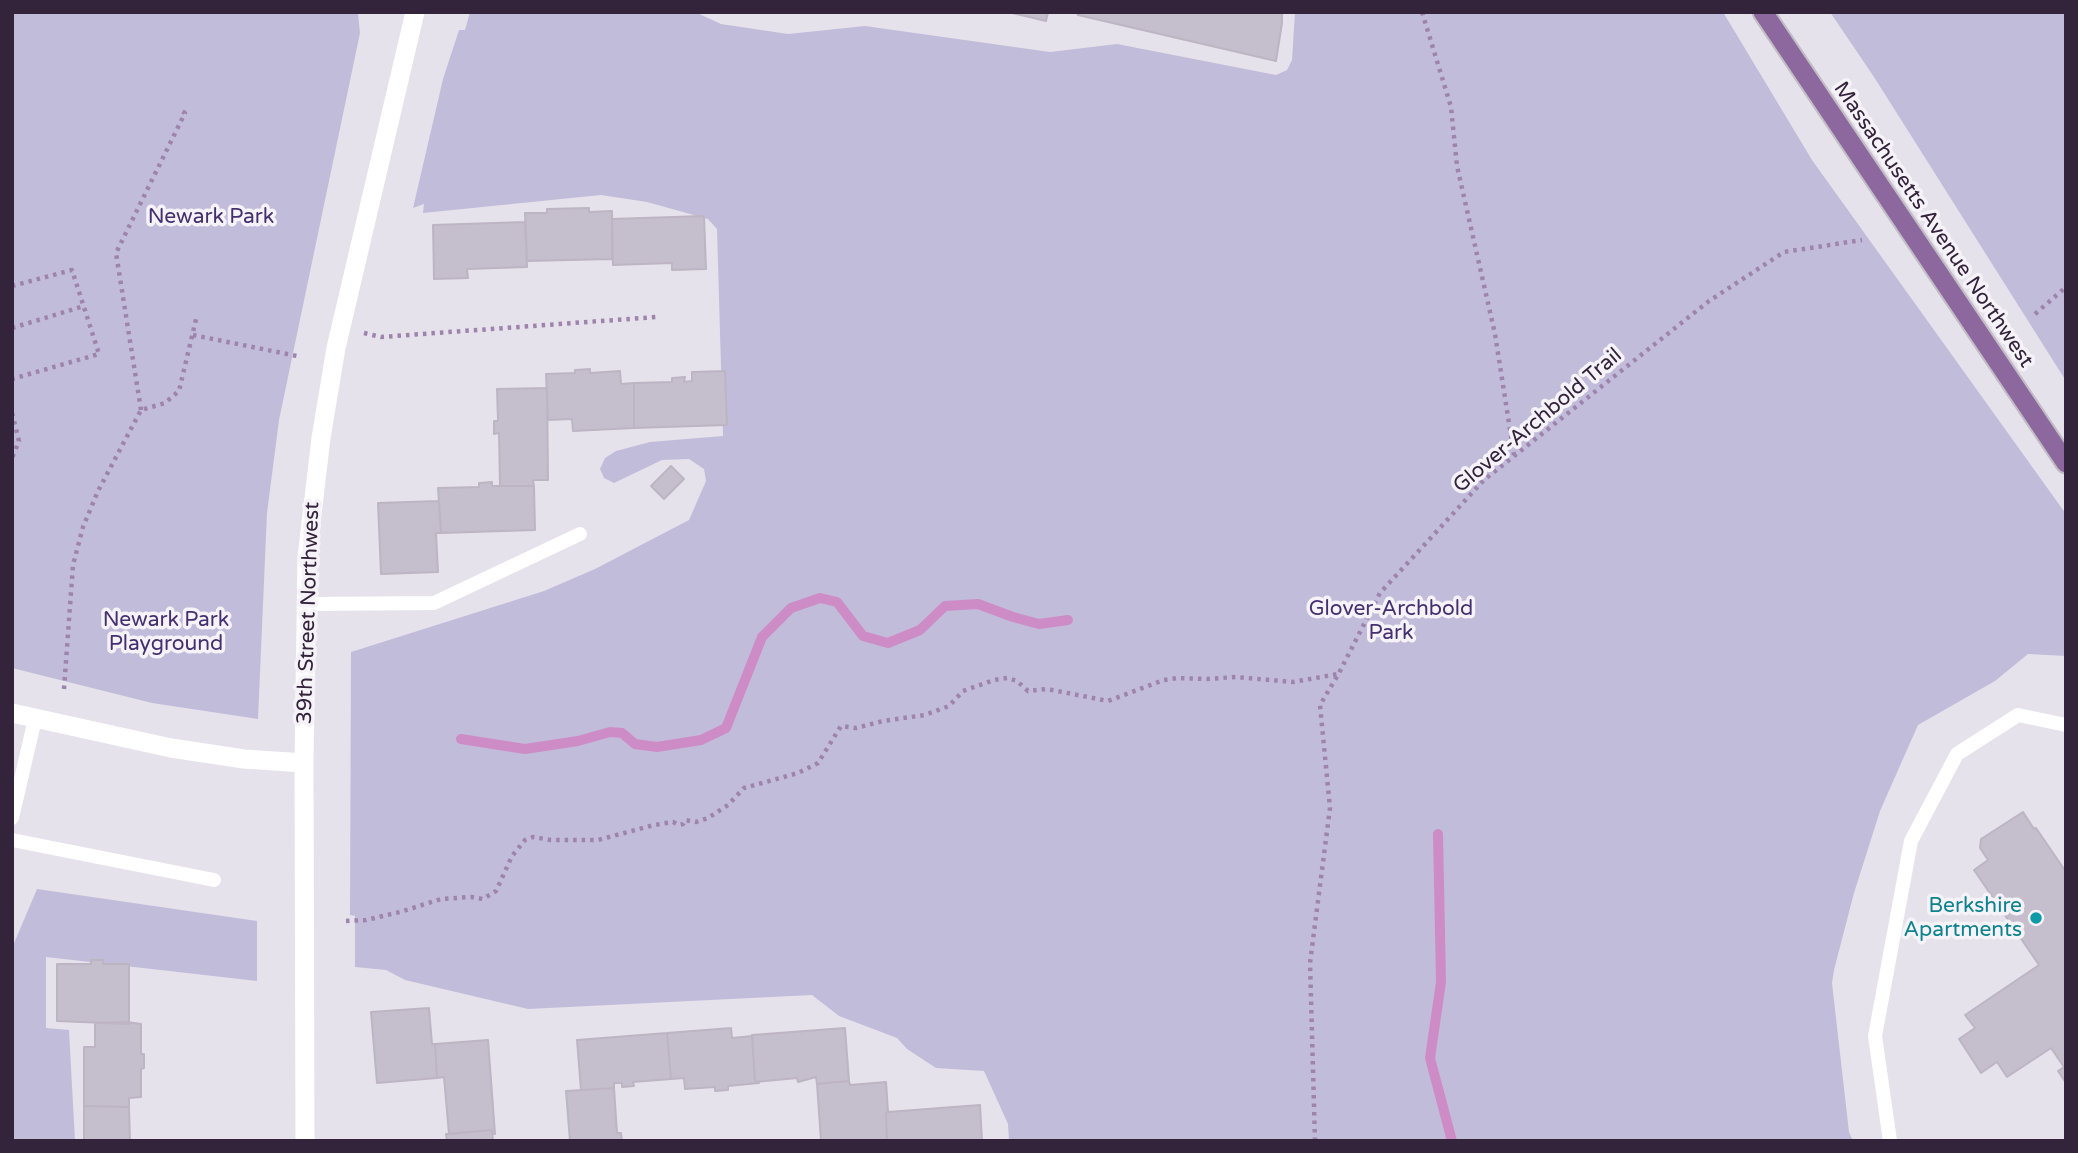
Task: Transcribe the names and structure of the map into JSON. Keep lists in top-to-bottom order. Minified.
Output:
{"streets":{"main road":["Massachusetts Avenue Northwest"],"street":["39th Street Northwest"],"path":["Glover-Archbold Trail"]},"parks":["Newark Park","Glover-Archbold Park","Newark Park Playground"],"places":["Berkshire Apartments"]}
